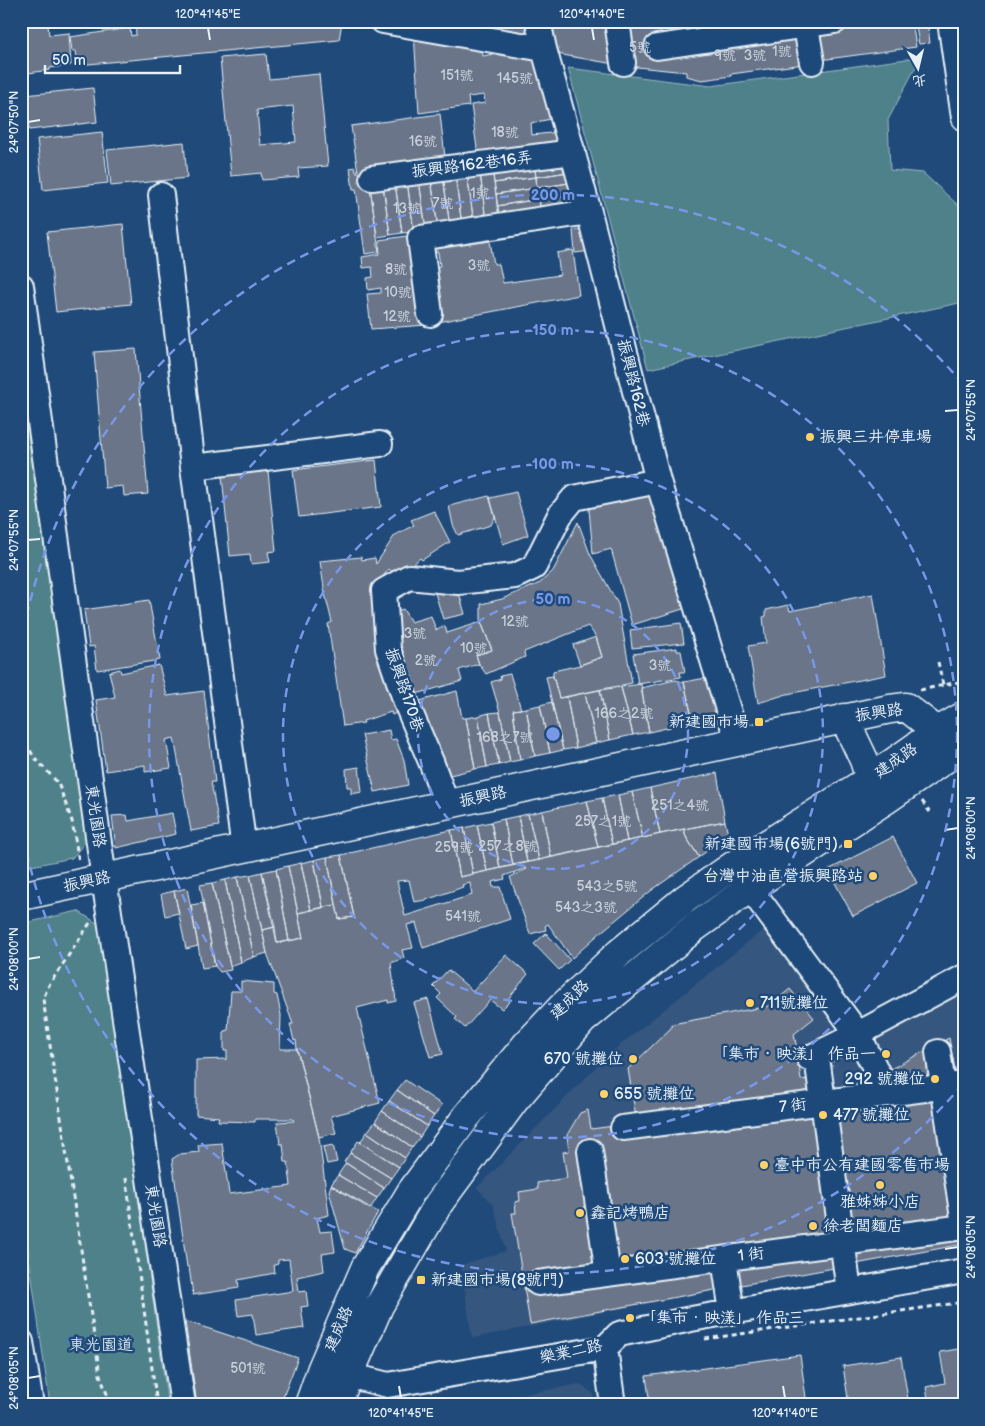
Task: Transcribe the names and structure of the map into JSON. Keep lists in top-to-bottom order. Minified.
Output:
{"streets":{"main road":["振興路","建成路"],"street":["振興路162巷16弄","振興路162巷","振興路170巷","東光園路","7 街","1 街","樂業二路"]},"crossings":[["振興路162巷16弄","振興路162巷"],["振興路162巷","振興路170巷"],["振興路162巷","振興路"],["振興路170巷","振興路"],["振興路","建成路"],["振興路","東光園路"],["建成路","樂業二路"]],"parks":["東光園道"],"places":{"other":["振興三井停車場","台灣中油直營振興路站","711號攤位","「集市‧映漾」 作品一","670 號攤位","292 號攤位","655 號攤位","477 號攤位","臺中市公有建國零售市場","雅姊姊小店","鑫記烤鴨店","徐老闆麵店","603 號攤位","「集市‧映漾」 作品三"],"transit":["新建國市場","新建國市場(6號門)","新建國市場(8號門)"]},"house_numbers":["5號","1號","9號","3號","151號","145號","18號","16號","1號","7號","13號","3號","8號","10號","12號","12號","3號","10號","2號","3號","166之2號","168之7號","251之4號","257之1號","257之8號","259號","543之5號","543之3號","541號","501號"],"scale_bar":"50 m","north":"bottom","coordinates":["120°41'45\"E","120°41'40\"E","24°07'50\"N","24°07'55\"N","24°08'00\"N","24°08'05\"N"],"rings":["200 m","150 m","100 m","50 m"]}
